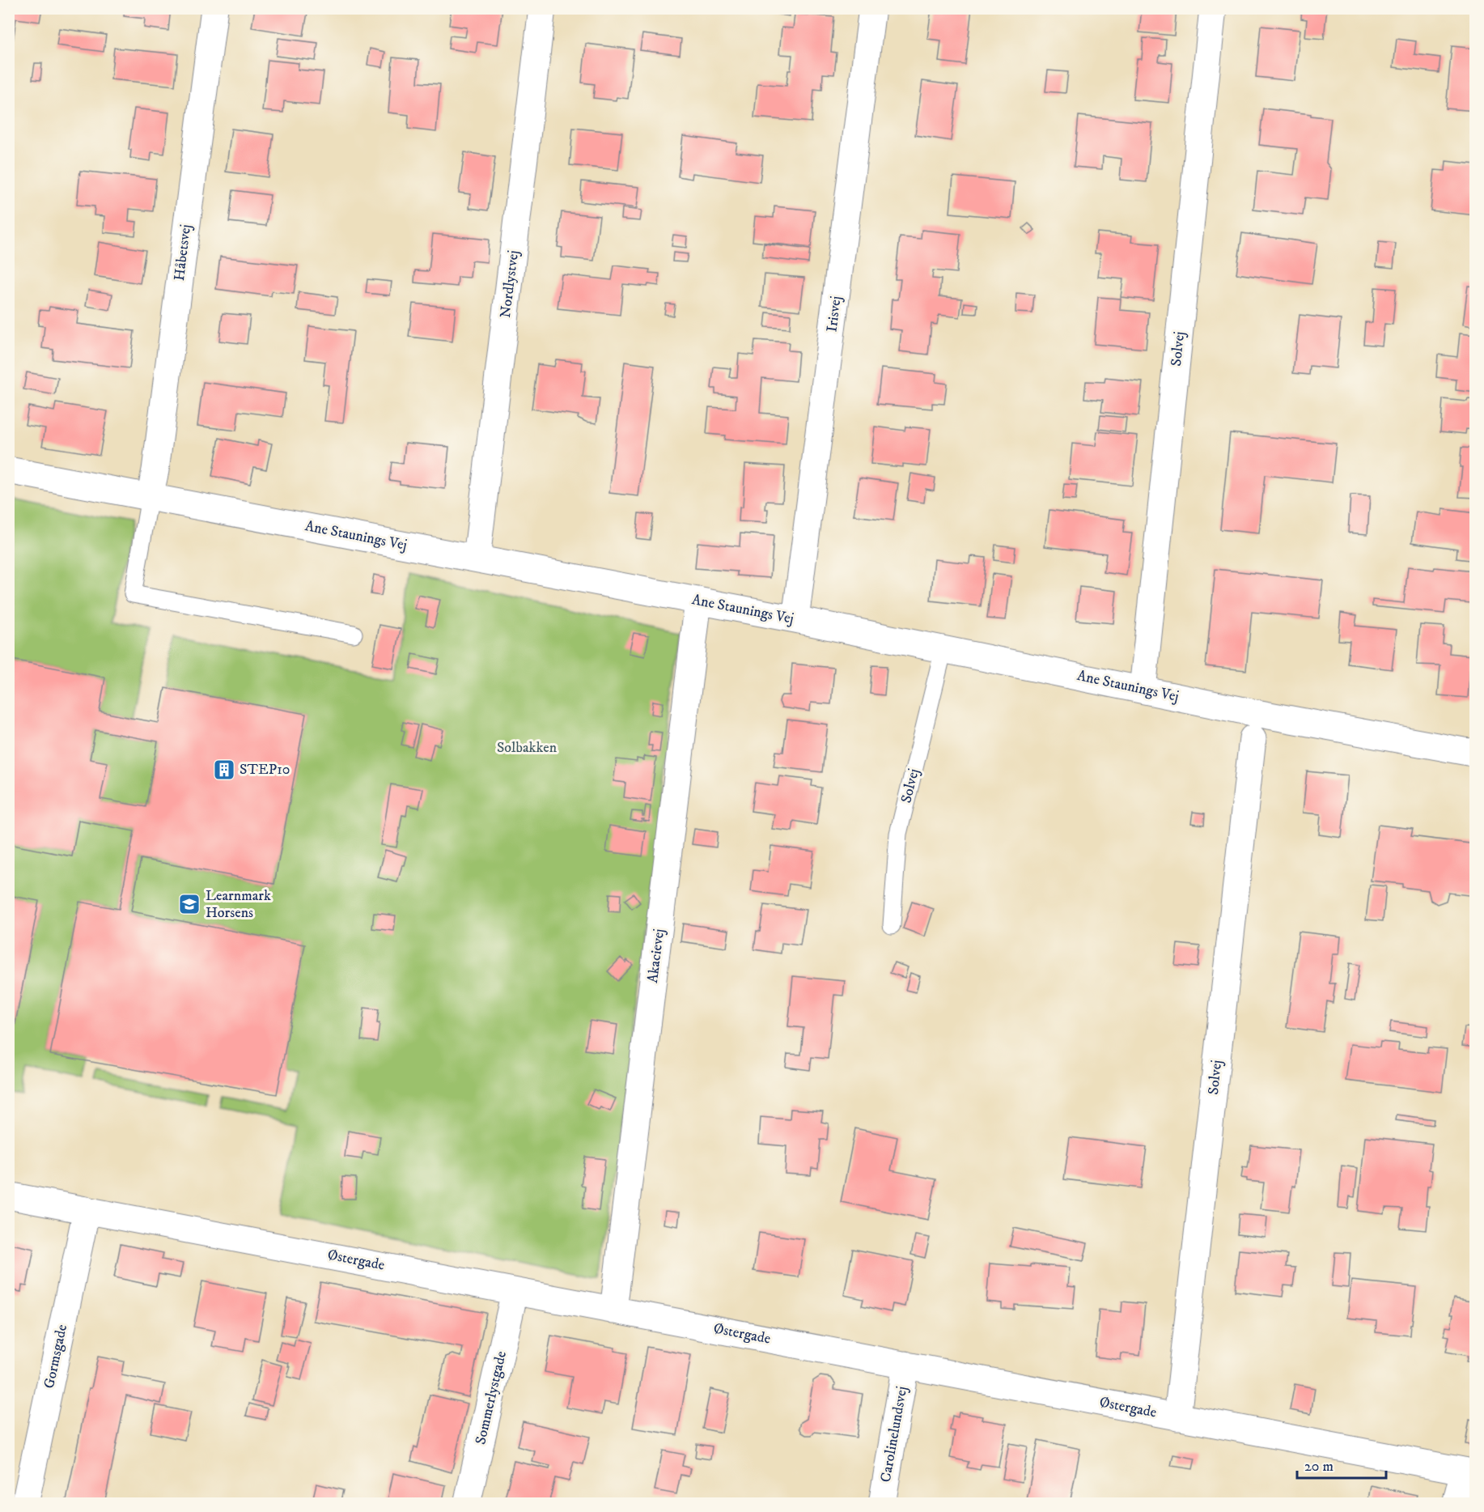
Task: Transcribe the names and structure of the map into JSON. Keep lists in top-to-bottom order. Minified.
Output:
{"streets":{"street":["Håbetsvej","Nordlystvej","Irisvej","Solvej","Ane Staunings Vej","Akacievej","Østergade","Gormsgade","Sommerlystgade","Carolinelundsvej"]},"crossings":[["Håbetsvej","Ane Staunings Vej"],["Nordlystvej","Ane Staunings Vej"],["Irisvej","Ane Staunings Vej"],["Solvej","Ane Staunings Vej"],["Solvej","Østergade"],["Ane Staunings Vej","Akacievej"],["Akacievej","Østergade"],["Østergade","Gormsgade"],["Østergade","Sommerlystgade"],["Østergade","Carolinelundsvej"]],"parks":["Solbakken"],"places":{"building":["STEP10"],"school or university":["Learnmark Horsens"]},"scale_bar":"20 m"}
